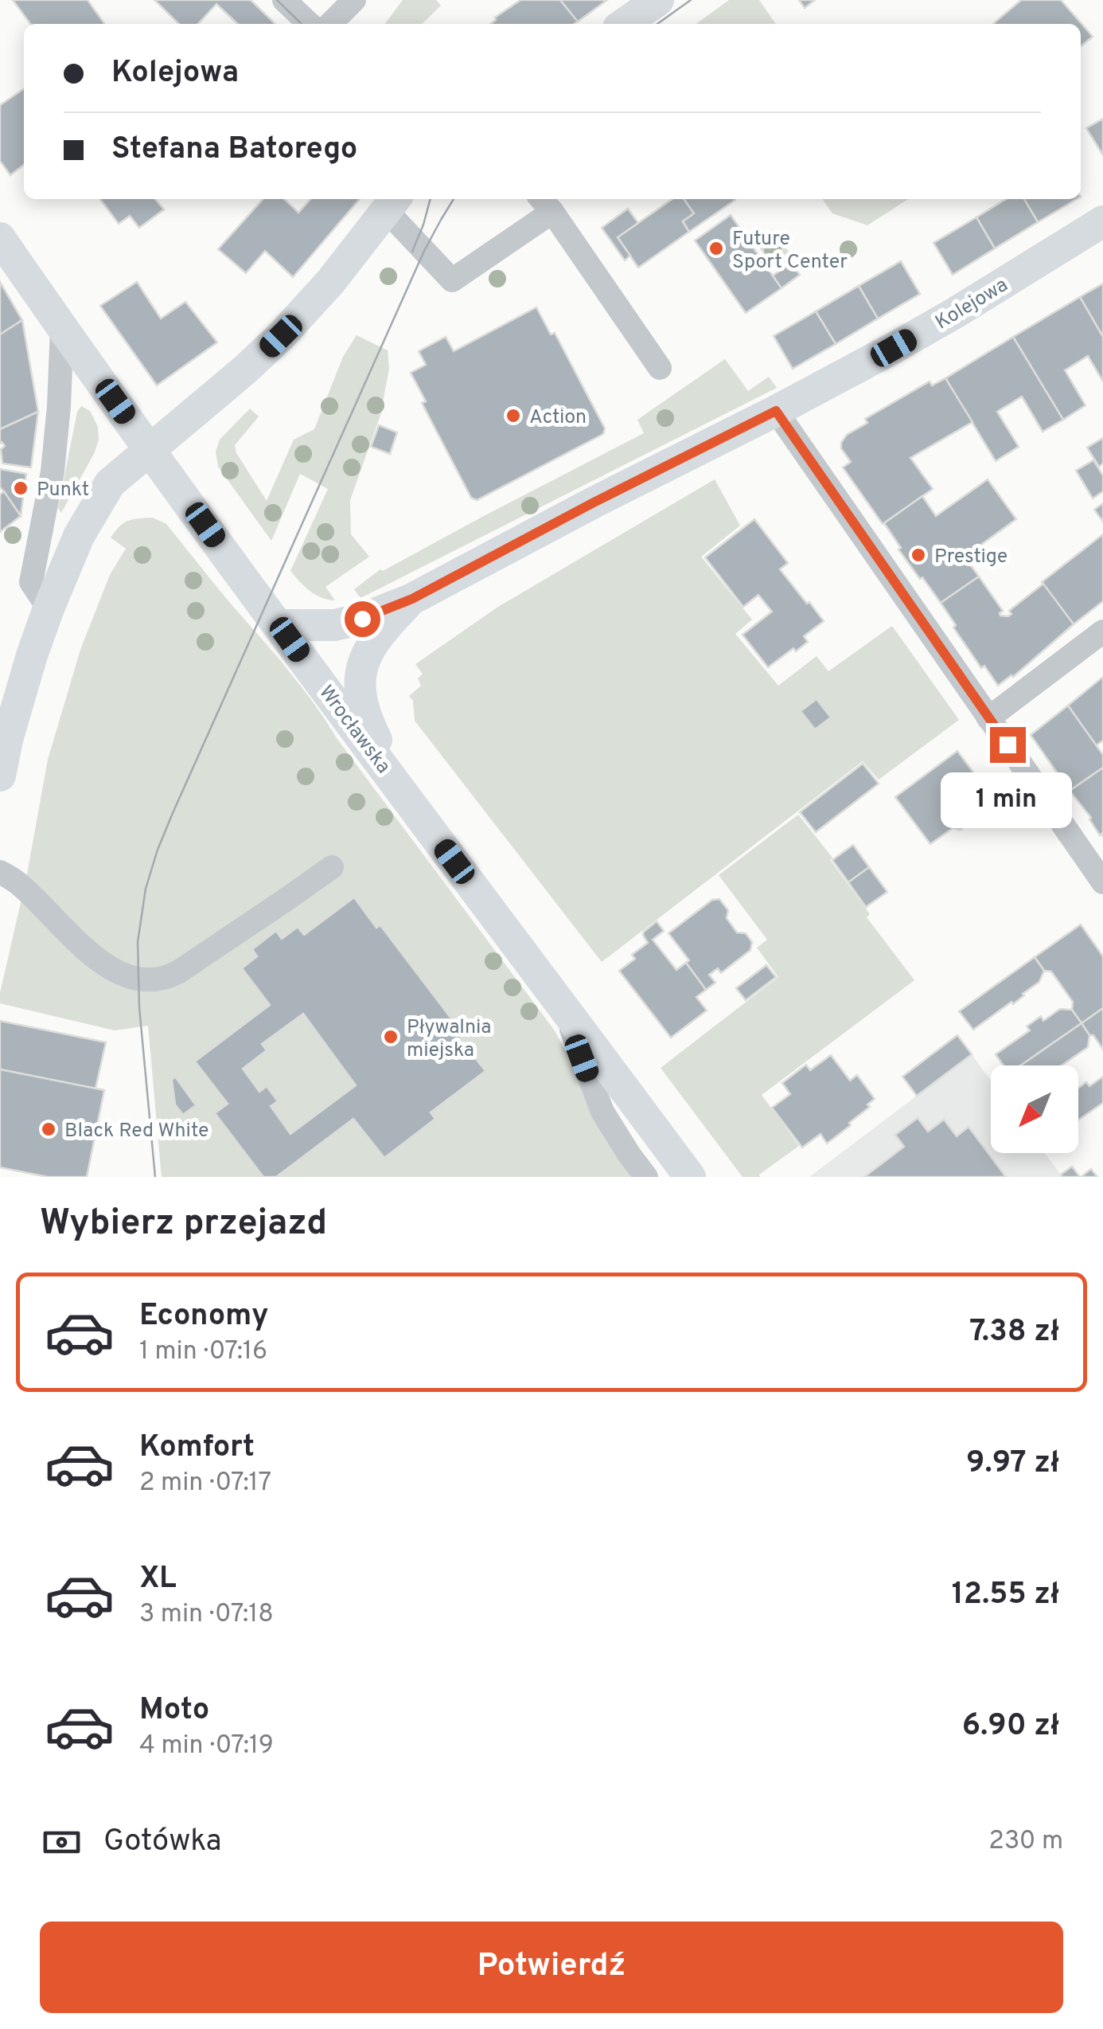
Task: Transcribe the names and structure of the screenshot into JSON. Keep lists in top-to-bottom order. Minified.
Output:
{"streets":{"main road":["Kolejowa","Wrocławska"]},"crossings":[["Kolejowa","Wrocławska"]],"places":["Future Sport Center","Action","Punkt","Prestige","Pływalnia miejska","Black Red White"],"north":"bottom left","page":{"banner":["Kolejowa","Stefana Batorego"],"bubble":"1 min","heading":"Wybierz przejazd","list":[{"name":"Economy","note":"1 min · 07:16","value":"7.38 zł"},{"name":"Komfort","note":"2 min · 07:17","value":"9.97 zł"},{"name":"XL","note":"3 min · 07:18","value":"12.55 zł"},{"name":"Moto","note":"4 min · 07:19","value":"6.90 zł"}],"pay":["Gotówka","230 m"],"buttons":"Potwierdź"}}
